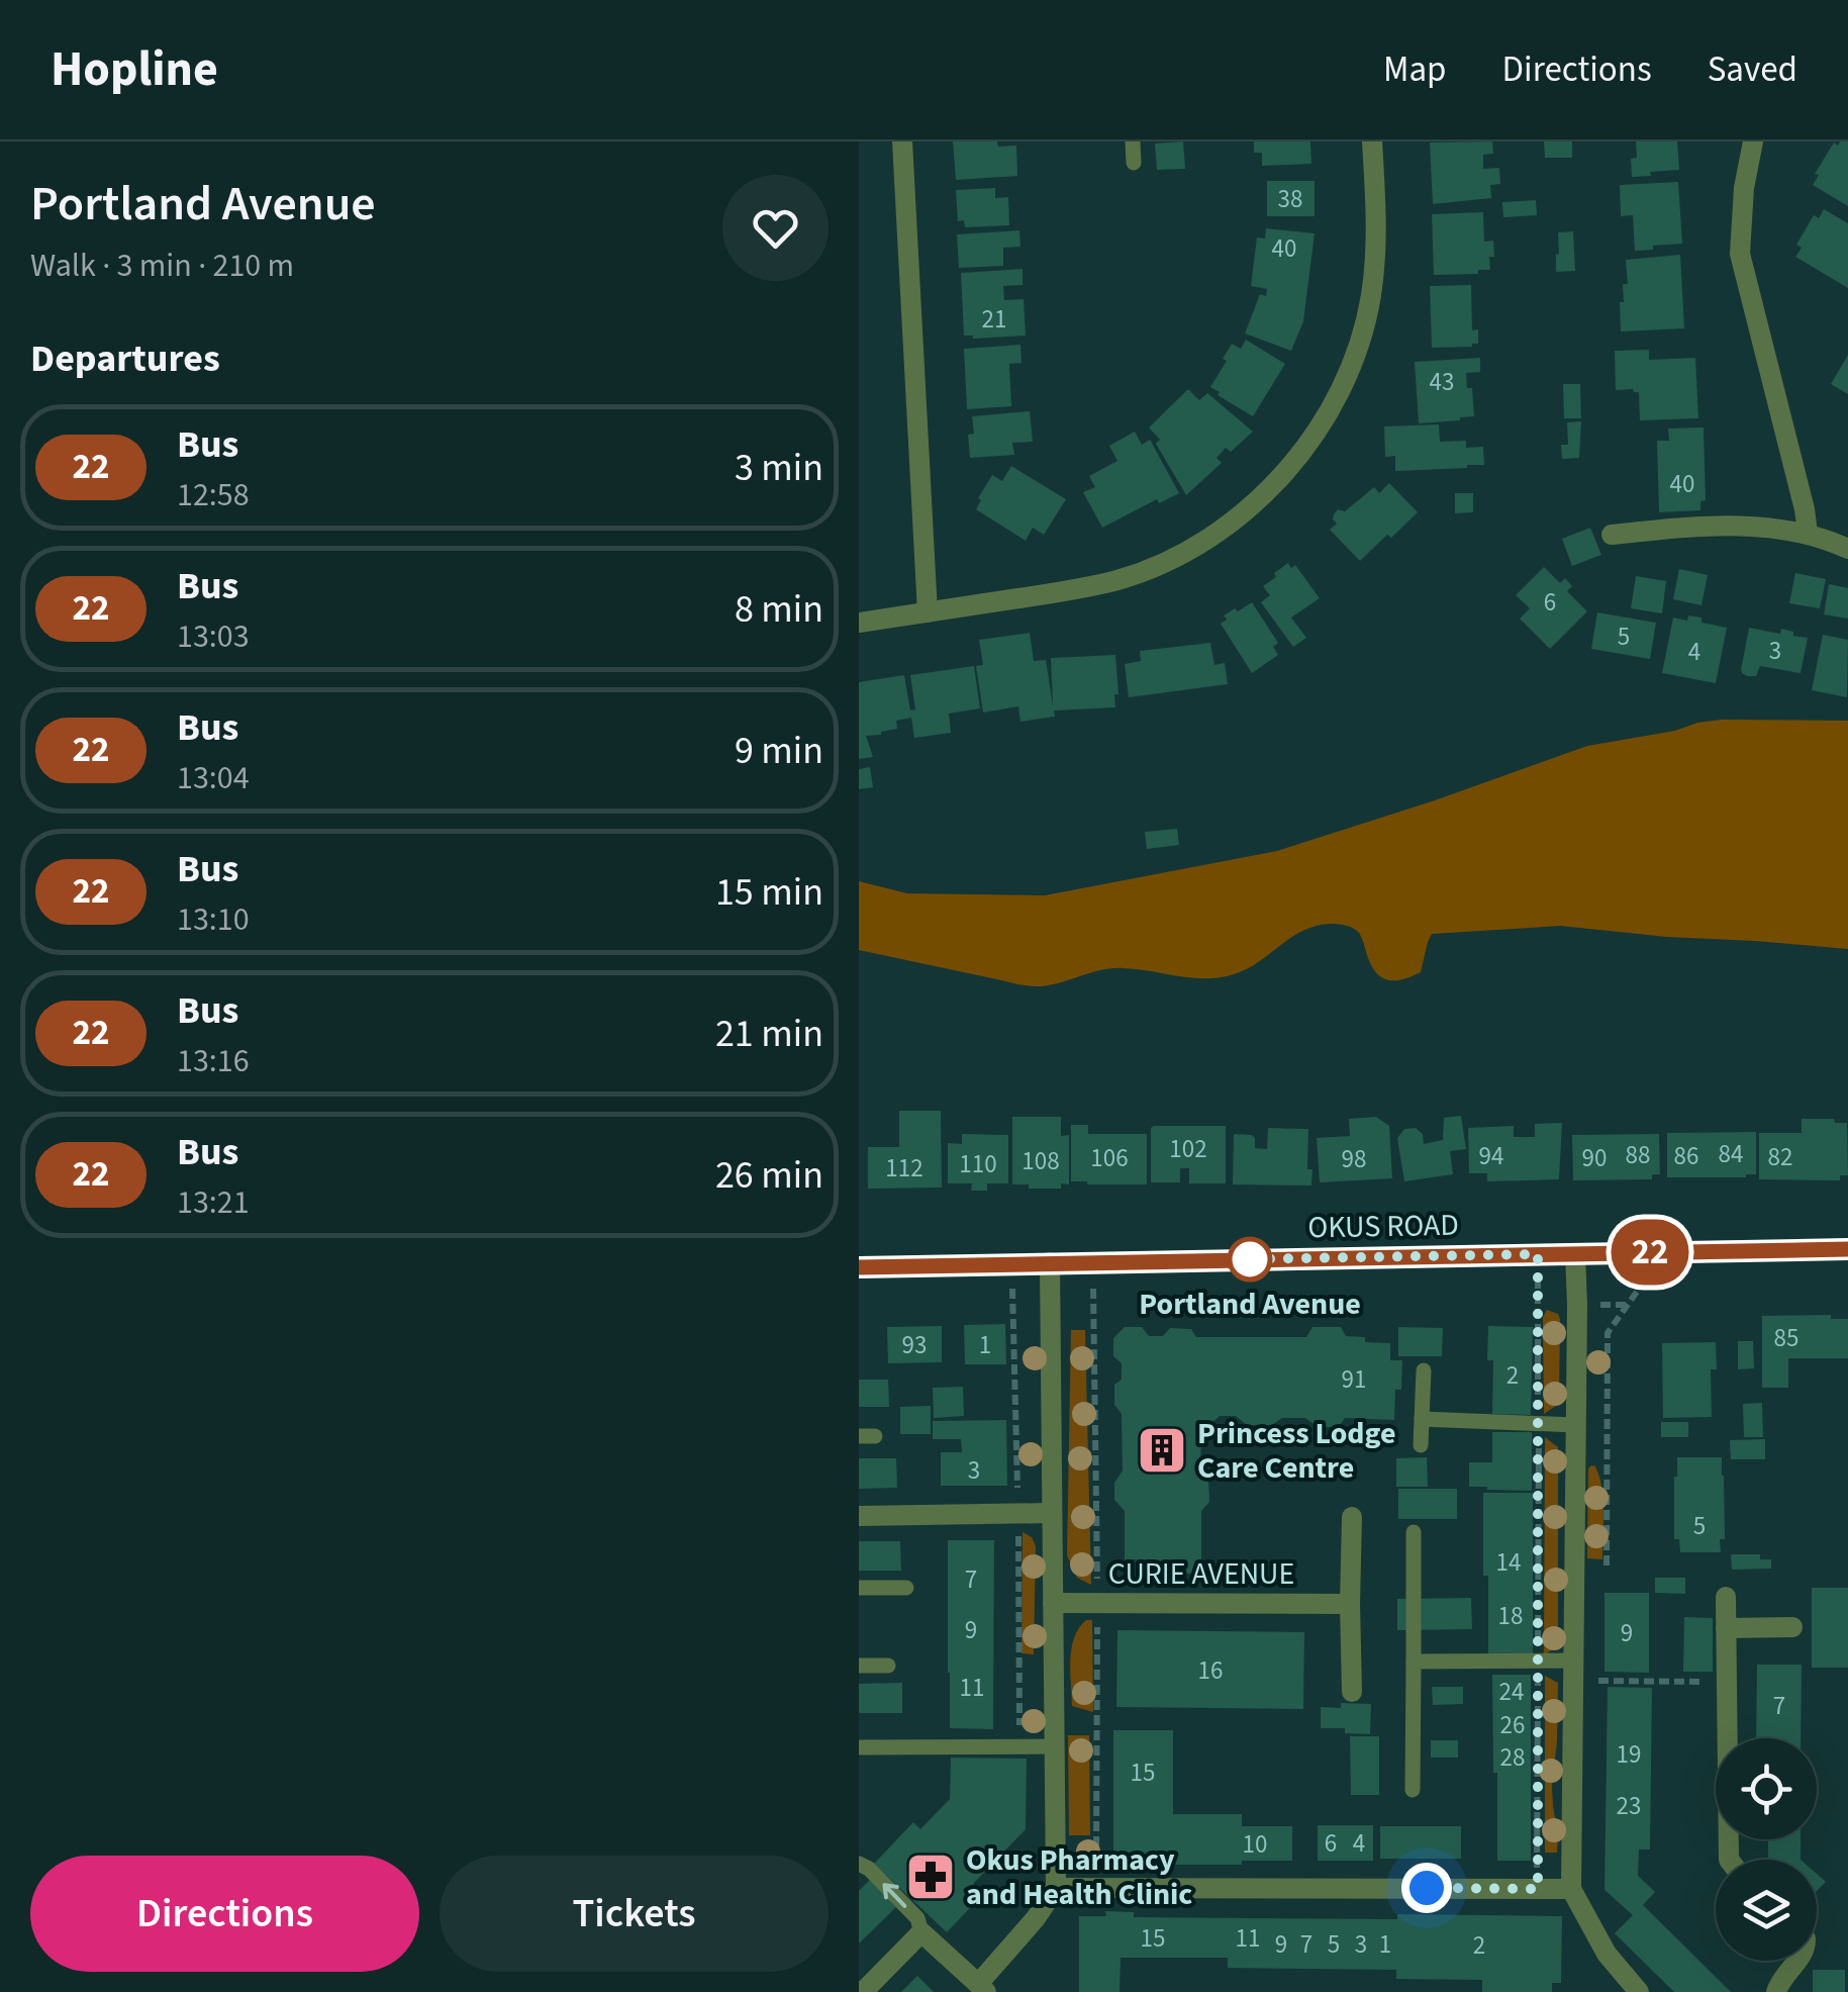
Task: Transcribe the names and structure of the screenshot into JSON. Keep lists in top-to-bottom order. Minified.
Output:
{"streets":{"street":["OKUS ROAD","CURIE AVENUE"]},"places":{"other":["Portland Avenue"],"building":["Princess Lodge Care Centre"],"pharmacy":["Okus Pharmacy and Health Clinic"]},"lines":["bus line 22"],"house_numbers":["38","40","21","43","40","6","5","3","4","102","84","88","94","86","82","106","90","98","108","110","112","85","93","1","2","91","3","5","14","7","18","9","9","16","11","24","7","26","19","28","15","23","6","4","10","15","11","9","7","5","3","1","2"],"page":{"header":"Hopline","nav":["Map","Directions","Saved"],"heading":[["Portland Avenue","Walk · 3 min · 210 m"],"Departures"],"on_map":"22","list":[{"mark":"22","name":"Bus","note":"12:58","value":"3 min"},{"mark":"22","name":"Bus","note":"13:03","value":"8 min"},{"mark":"22","name":"Bus","note":"13:04","value":"9 min"},{"mark":"22","name":"Bus","note":"13:10","value":"15 min"},{"mark":"22","name":"Bus","note":"13:16","value":"21 min"},{"mark":"22","name":"Bus","note":"13:21","value":"26 min"}],"buttons":["Directions","Tickets"]}}
